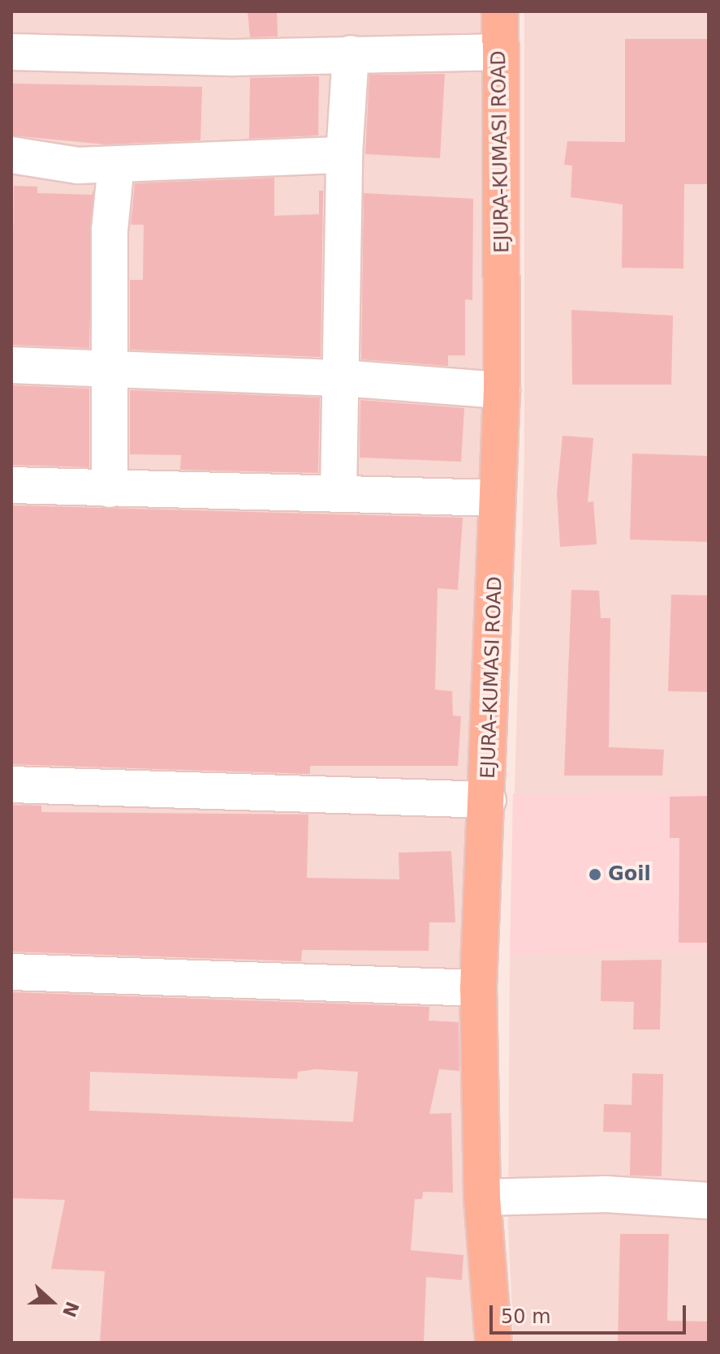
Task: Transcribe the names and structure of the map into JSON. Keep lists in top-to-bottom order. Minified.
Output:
{"streets":{"main road":["EJURA-KUMASI ROAD"]},"places":["Goil"],"scale_bar":"50 m","north":"right"}
